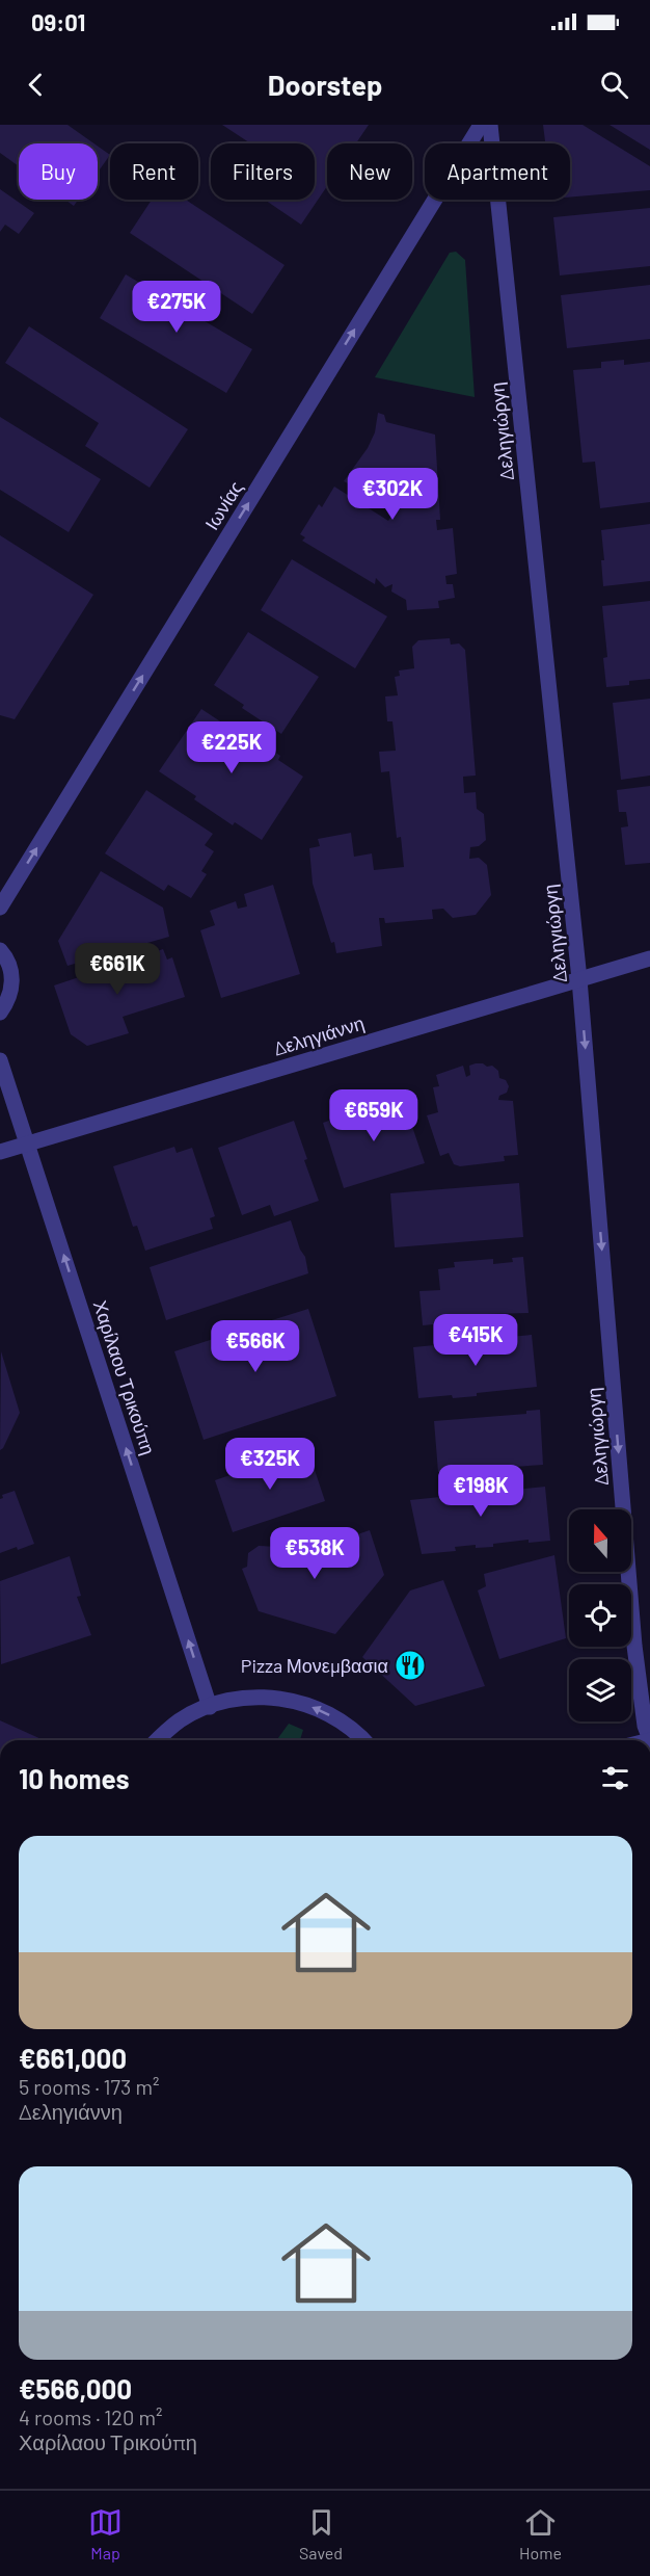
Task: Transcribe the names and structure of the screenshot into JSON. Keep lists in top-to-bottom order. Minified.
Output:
{"streets":{"street":["Δεληγιώργη","Ιωνίας","Δεληγιάννη","Χαρίλαου Τρικούπη"]},"crossings":[["Δεληγιώργη","Δεληγιάννη"],["Δεληγιάννη","Χαρίλαου Τρικούπη"]],"one_way":["Δεληγιώργη","Ιωνίας","Χαρίλαου Τρικούπη"],"places":{"restaurant":["Pizza Μονεμβασια"]},"north":"top","page":{"status":"09:01","header":"Doorstep","chip":["Buy","Rent","Filters","New","Apartment"],"price":["€275K","€302K","€225K","€661K","€659K","€415K","€566K","€325K","€198K","€538K"],"heading":"10 homes","list":[{"name":"€661,000","note":"5 rooms · 173 m² · Δεληγιάννη"},{"name":"€566,000","note":"4 rooms · 120 m² · Χαρίλαου Τρικούπη"}],"tabs":["Map","Saved","Home"]}}
